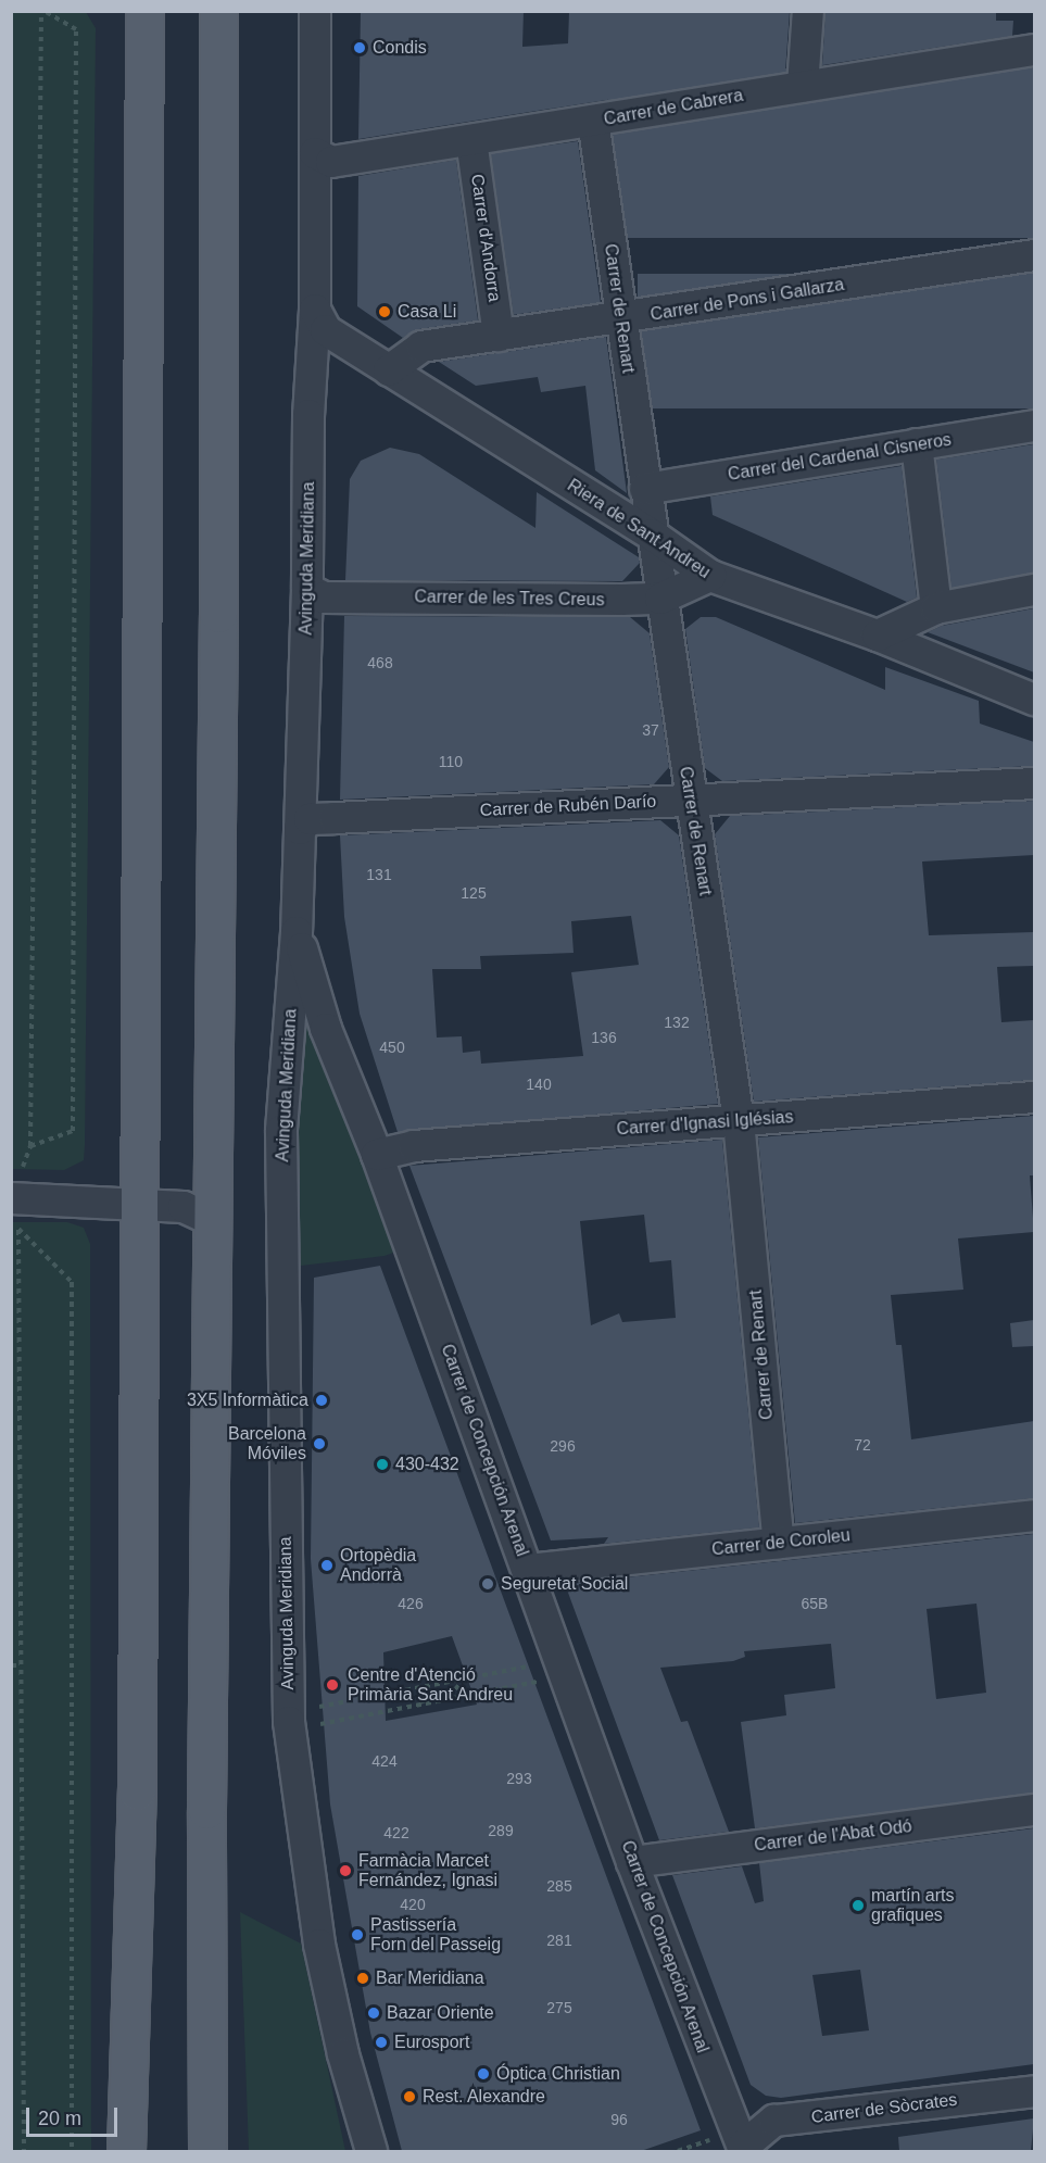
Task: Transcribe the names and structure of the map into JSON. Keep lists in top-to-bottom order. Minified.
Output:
{"streets":{"street":["Carrer de Cabrera","Carrer d'Andorra","Carrer de Pons i Gallarza","Carrer de Renart","Carrer del Cardenal Cisneros","Riera de Sant Andreu","Avinguda Meridiana","Carrer de les Tres Creus","Carrer de Rubén Darío","Carrer d'Ignasi Iglésias","Carrer de Concepción Arenal","Carrer de Coroleu","Carrer de l'Abat Odó","Carrer de Sòcrates"]},"crossings":[["Carrer de Cabrera","Carrer d'Andorra"],["Carrer de Cabrera","Carrer de Renart"],["Carrer de Cabrera","Avinguda Meridiana"],["Carrer d'Andorra","Carrer de Pons i Gallarza"],["Carrer de Pons i Gallarza","Carrer de Renart"],["Carrer de Pons i Gallarza","Riera de Sant Andreu"],["Carrer de Renart","Carrer del Cardenal Cisneros"],["Carrer de Renart","Riera de Sant Andreu"],["Carrer de Renart","Carrer de les Tres Creus"],["Carrer de Renart","Carrer de Rubén Darío"],["Carrer de Renart","Carrer d'Ignasi Iglésias"],["Carrer de Renart","Carrer de Coroleu"],["Riera de Sant Andreu","Avinguda Meridiana"],["Riera de Sant Andreu","Carrer de les Tres Creus"],["Avinguda Meridiana","Carrer de les Tres Creus"],["Avinguda Meridiana","Carrer de Rubén Darío"],["Avinguda Meridiana","Carrer de Concepción Arenal"],["Carrer d'Ignasi Iglésias","Carrer de Concepción Arenal"],["Carrer de Concepción Arenal","Carrer de Coroleu"],["Carrer de Concepción Arenal","Carrer de l'Abat Odó"],["Carrer de Concepción Arenal","Carrer de Sòcrates"]],"places":["Condis","Casa Li","3X5 Informàtica","Barcelona Móviles","430-432","Ortopèdia Andorrà","Seguretat Social","Centre d'Atenció Primària Sant Andreu","Farmàcia Marcet Fernández, Ignasi","martín arts grafiques","Pastissería Forn del Passeig","Bar Meridiana","Bazar Oriente","Eurosport","Óptica Christian","Rest. Alexandre"],"house_numbers":["468","37","110","131","125","132","136","450","140","72","296","426","65B","424","293","289","422","285","420","281","275","96"],"scale_bar":"20 m"}
